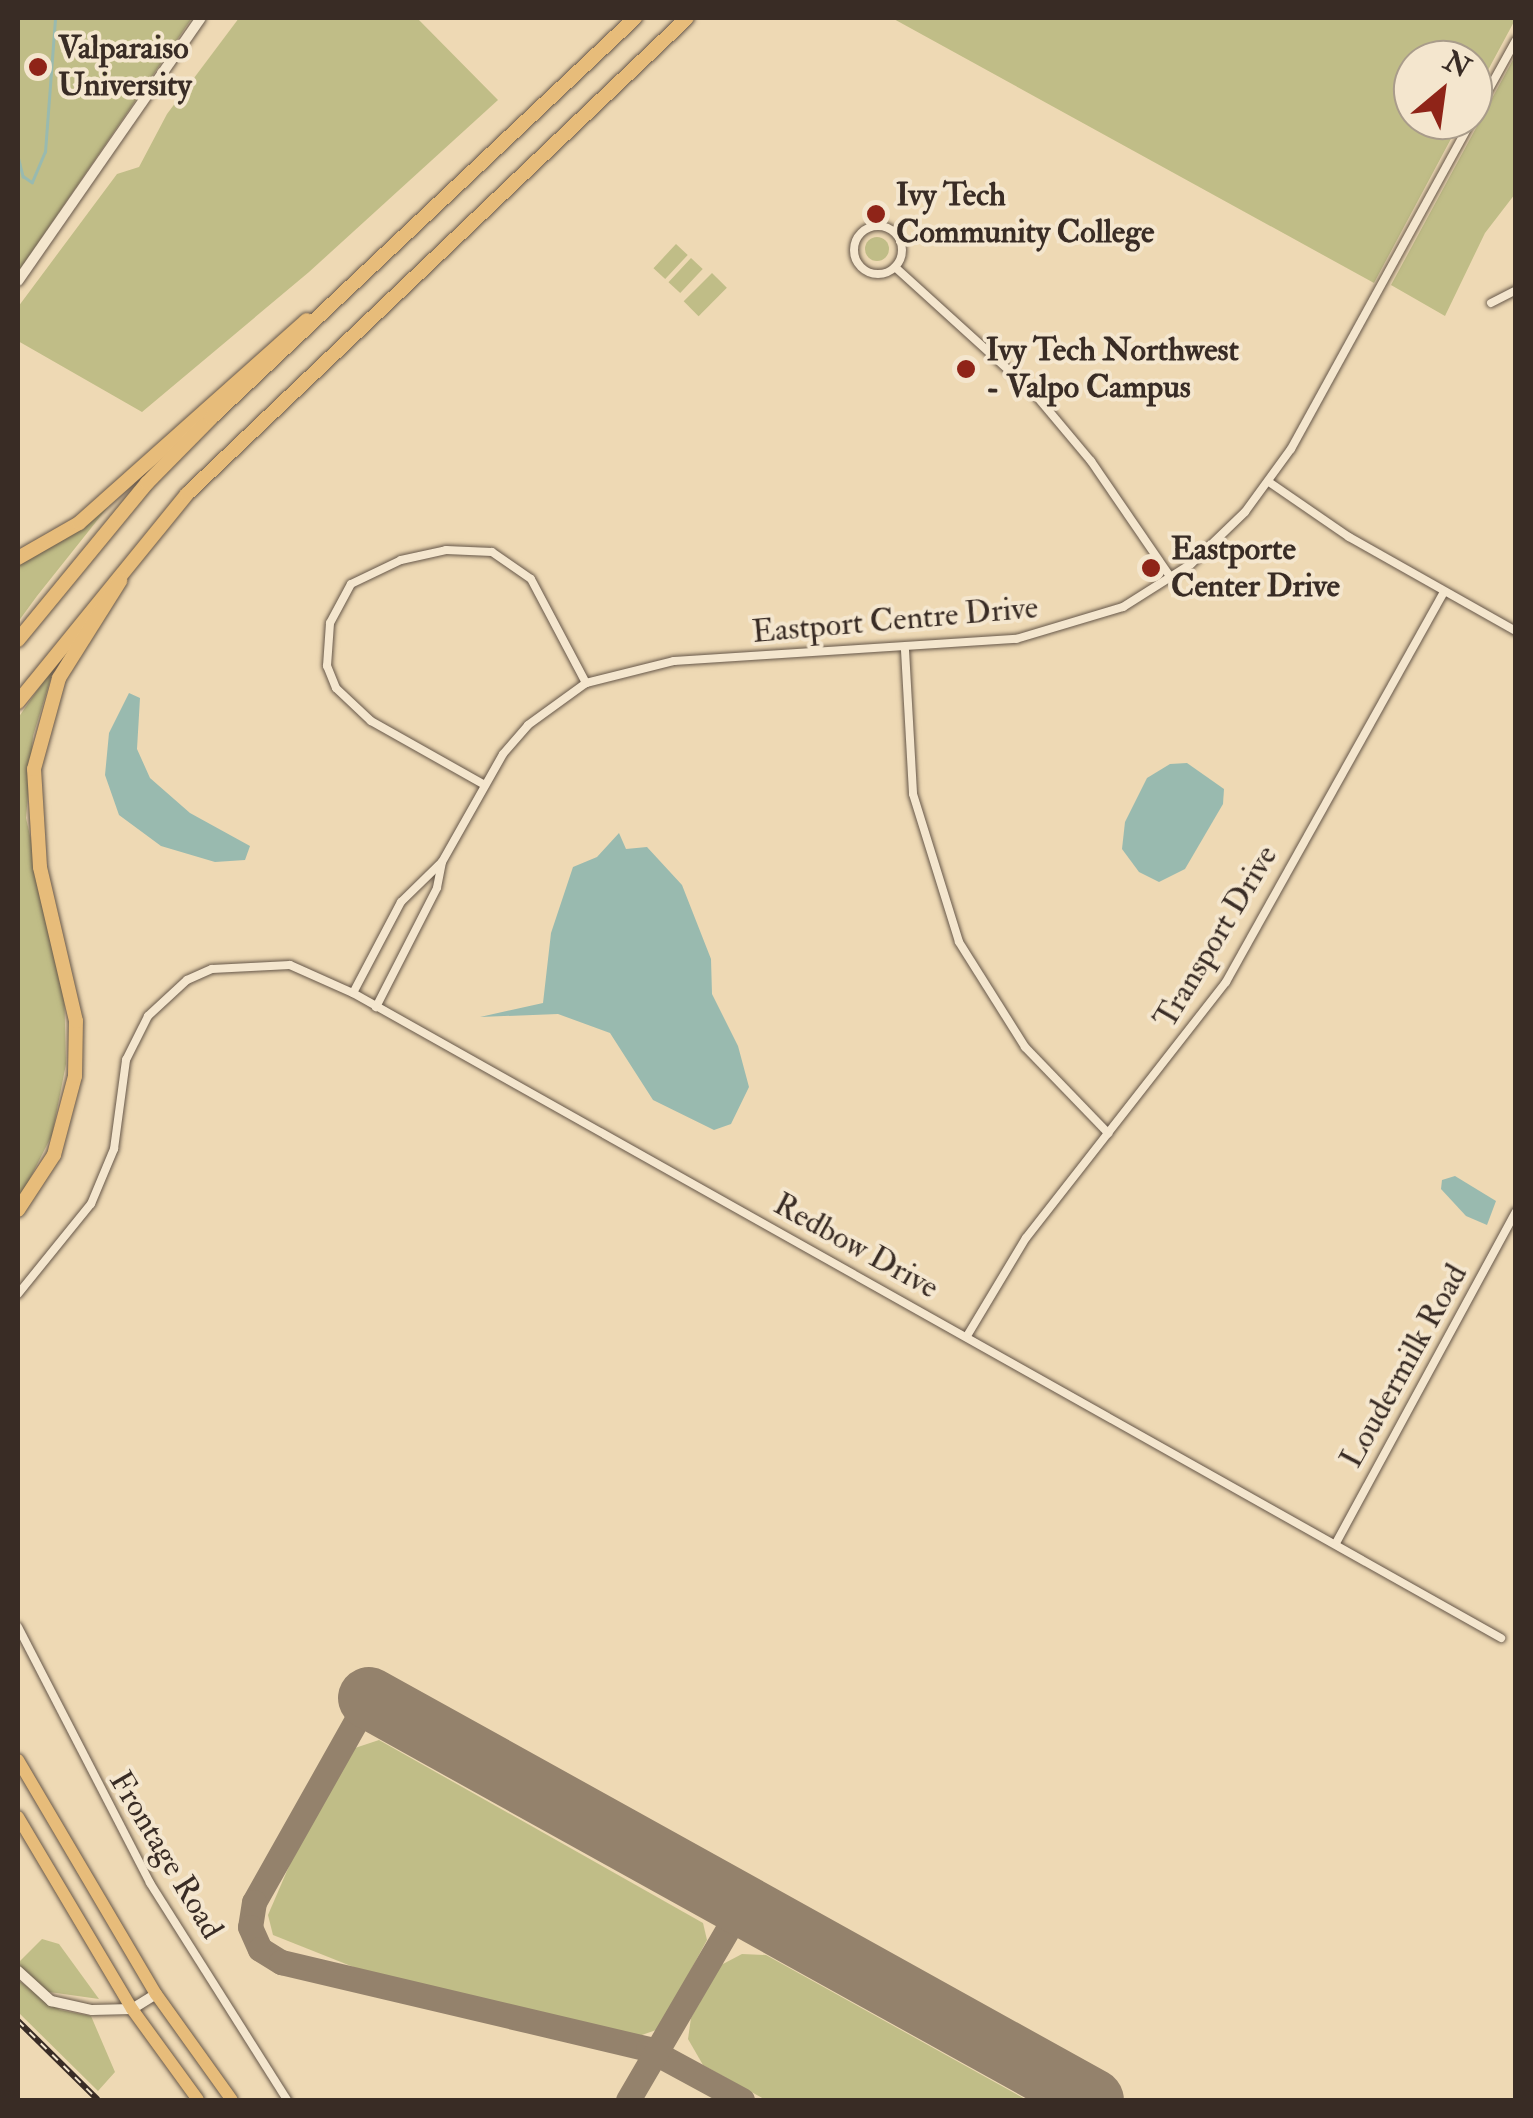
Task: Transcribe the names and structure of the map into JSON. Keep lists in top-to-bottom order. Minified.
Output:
{"streets":{"street":["Eastport Centre Drive","Transport Drive","Redbow Drive","Loudermilk Road","Frontage Road"]},"crossings":[["Eastport Centre Drive","Redbow Drive"],["Transport Drive","Redbow Drive"],["Redbow Drive","Loudermilk Road"]],"places":["Valparaiso University","Ivy Tech Community College","Ivy Tech Northwest - Valpo Campus","Eastporte Center Drive"],"north":"top right"}
